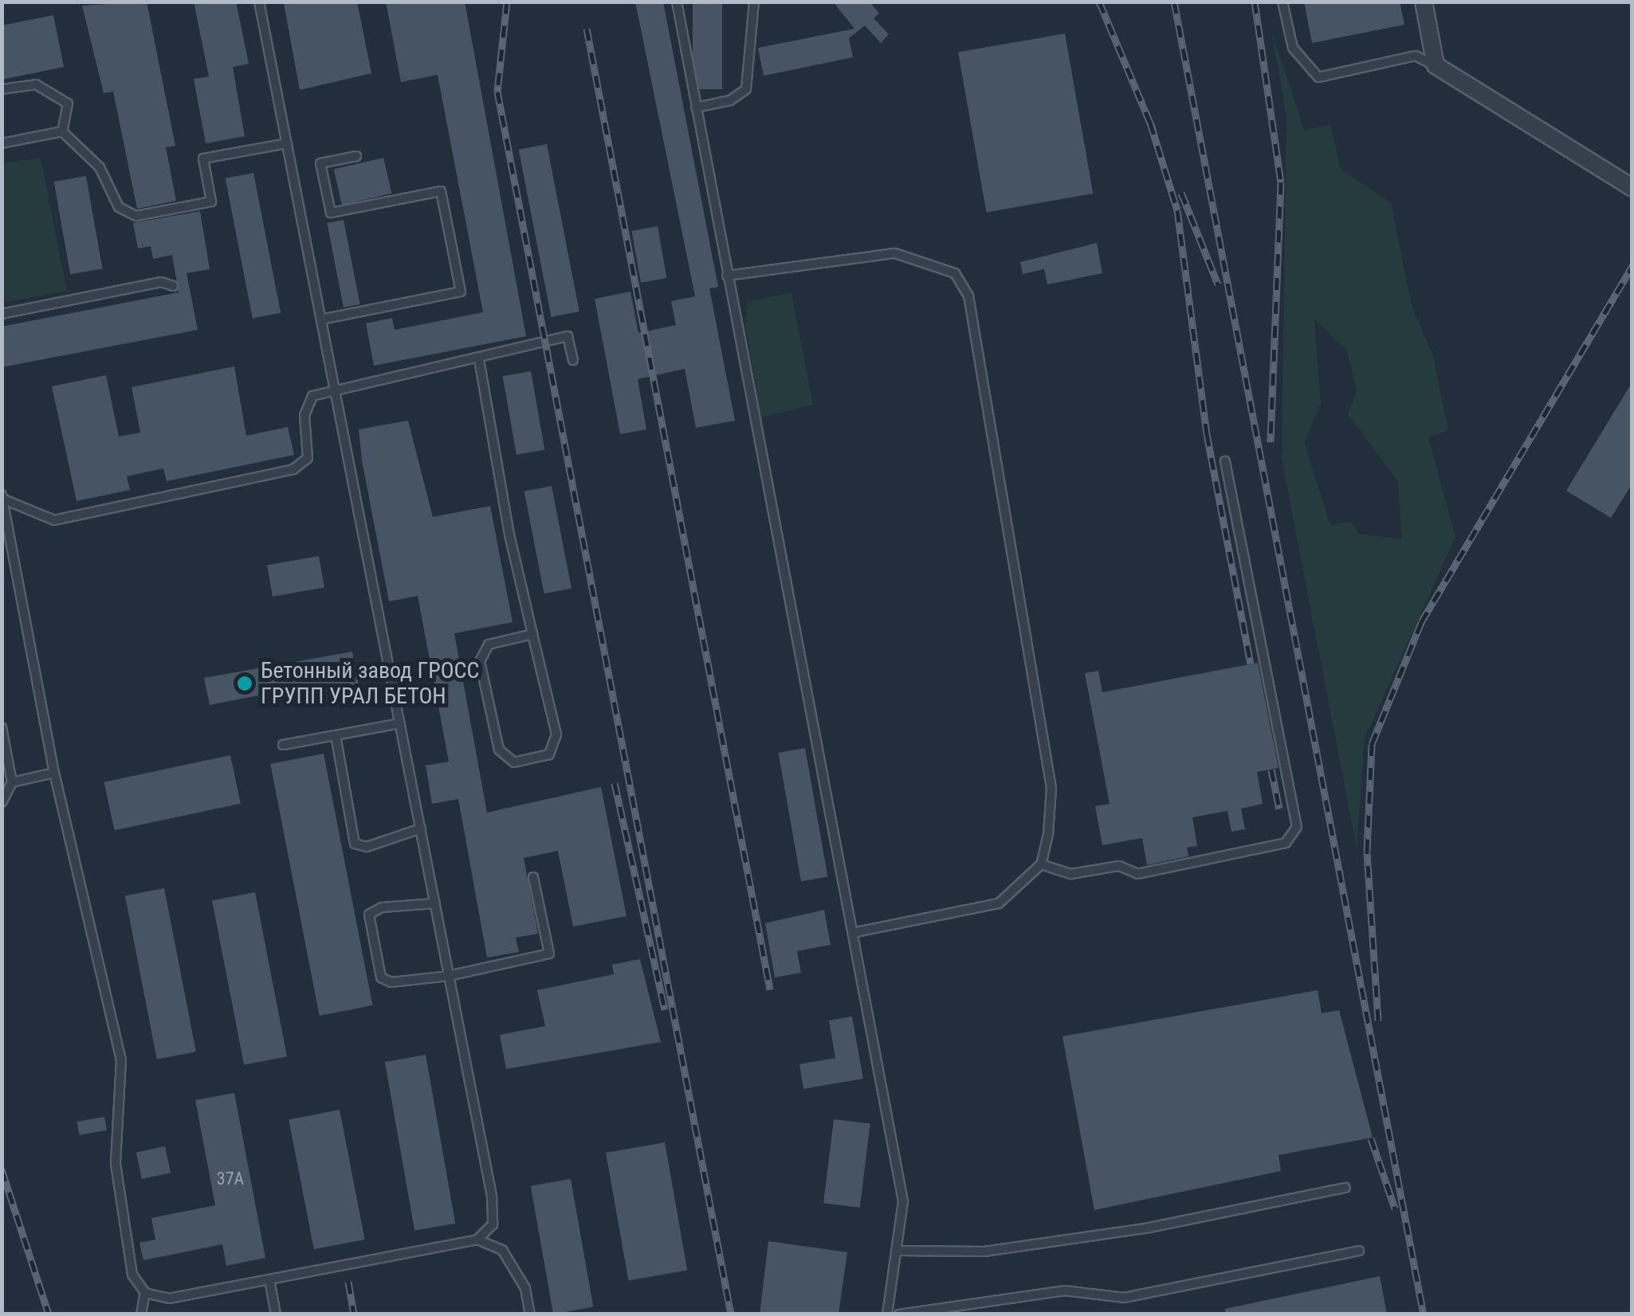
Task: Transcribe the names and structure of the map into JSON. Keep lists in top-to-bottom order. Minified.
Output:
{"places":["Бетонный завод ГРОСС ГРУПП УРАЛ БЕТОН"],"house_numbers":["37А"]}
